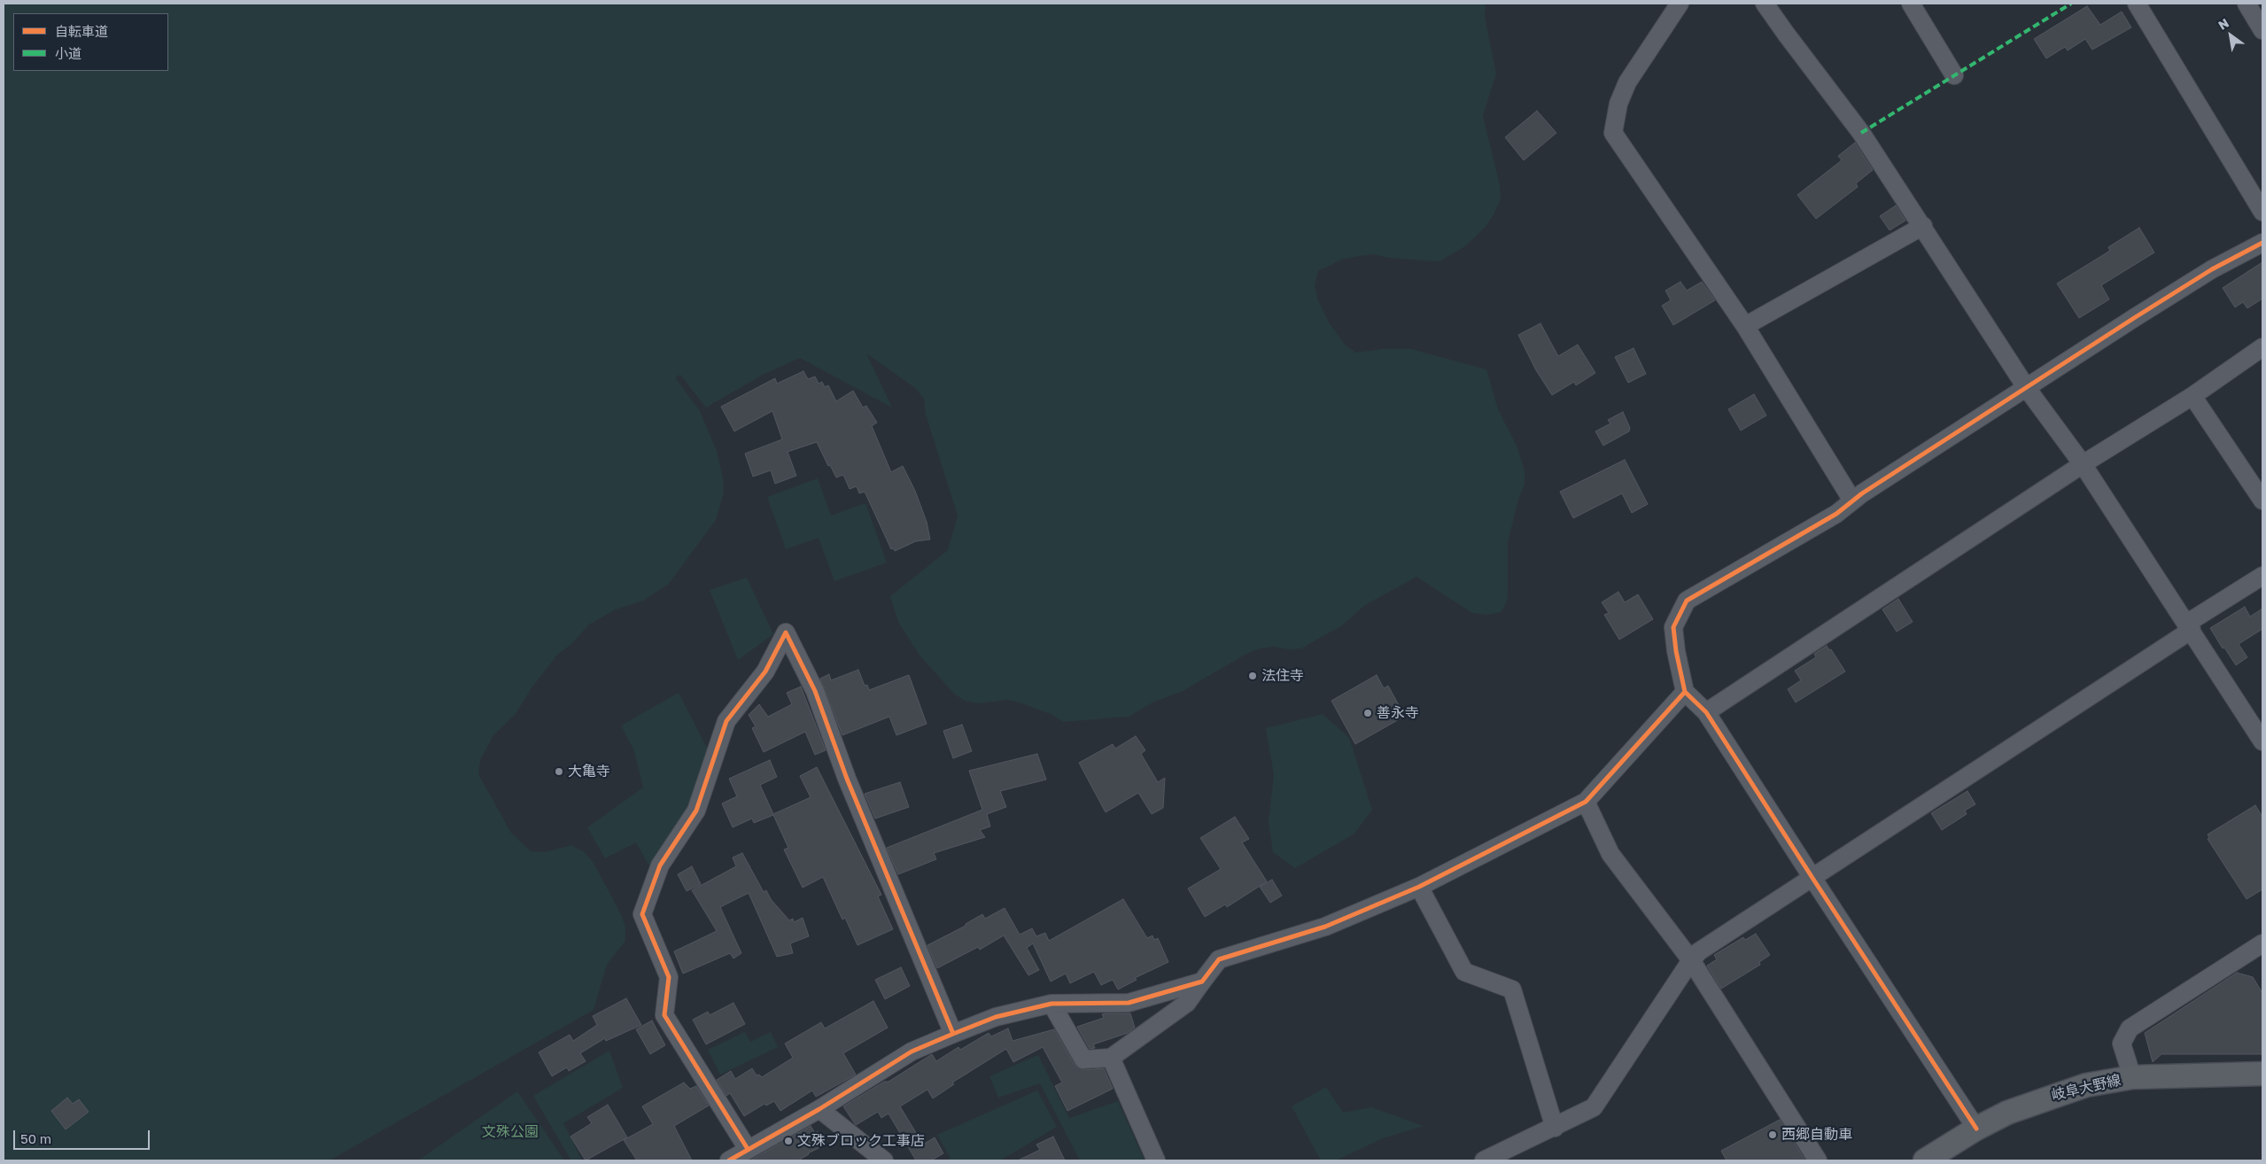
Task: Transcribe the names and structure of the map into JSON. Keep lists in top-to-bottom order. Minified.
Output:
{"streets":{"main road":["岐阜大野線"]},"parks":["文殊公園"],"places":["法住寺","善永寺","大亀寺","西郷自動車","文殊ブロック工事店"],"legend":["自転車道","小道"],"scale_bar":"50 m","north":"top left"}
